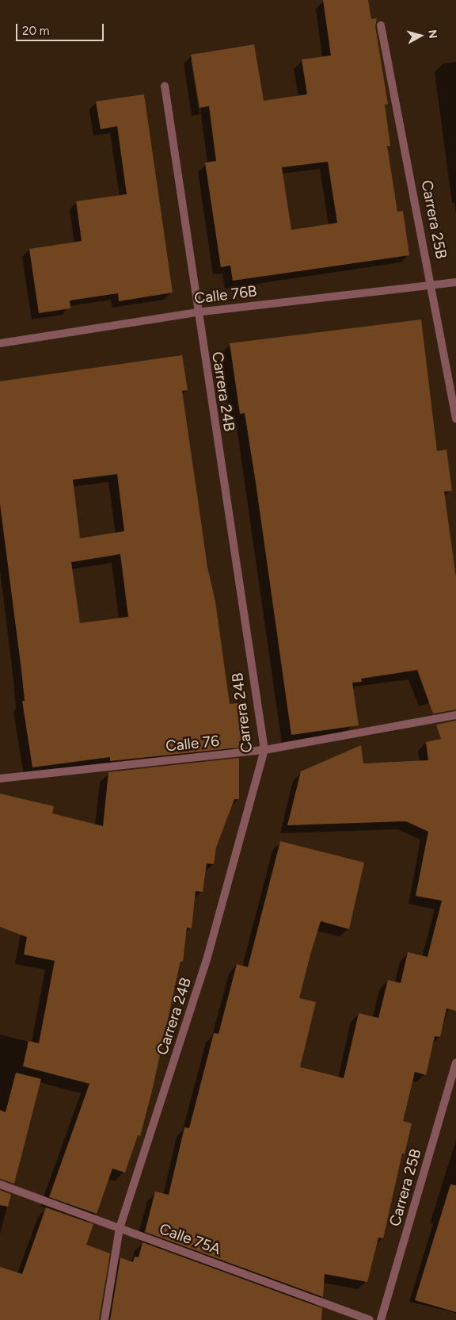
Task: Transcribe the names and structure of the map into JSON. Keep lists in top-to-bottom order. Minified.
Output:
{"streets":{"street":["Carrera 25B","Calle 76B","Carrera 24B","Calle 76","Calle 75A"]},"crossings":[["Carrera 25B","Calle 76B"],["Calle 76B","Carrera 24B"],["Carrera 24B","Calle 76"],["Carrera 24B","Calle 75A"]],"scale_bar":"20 m","north":"right"}
